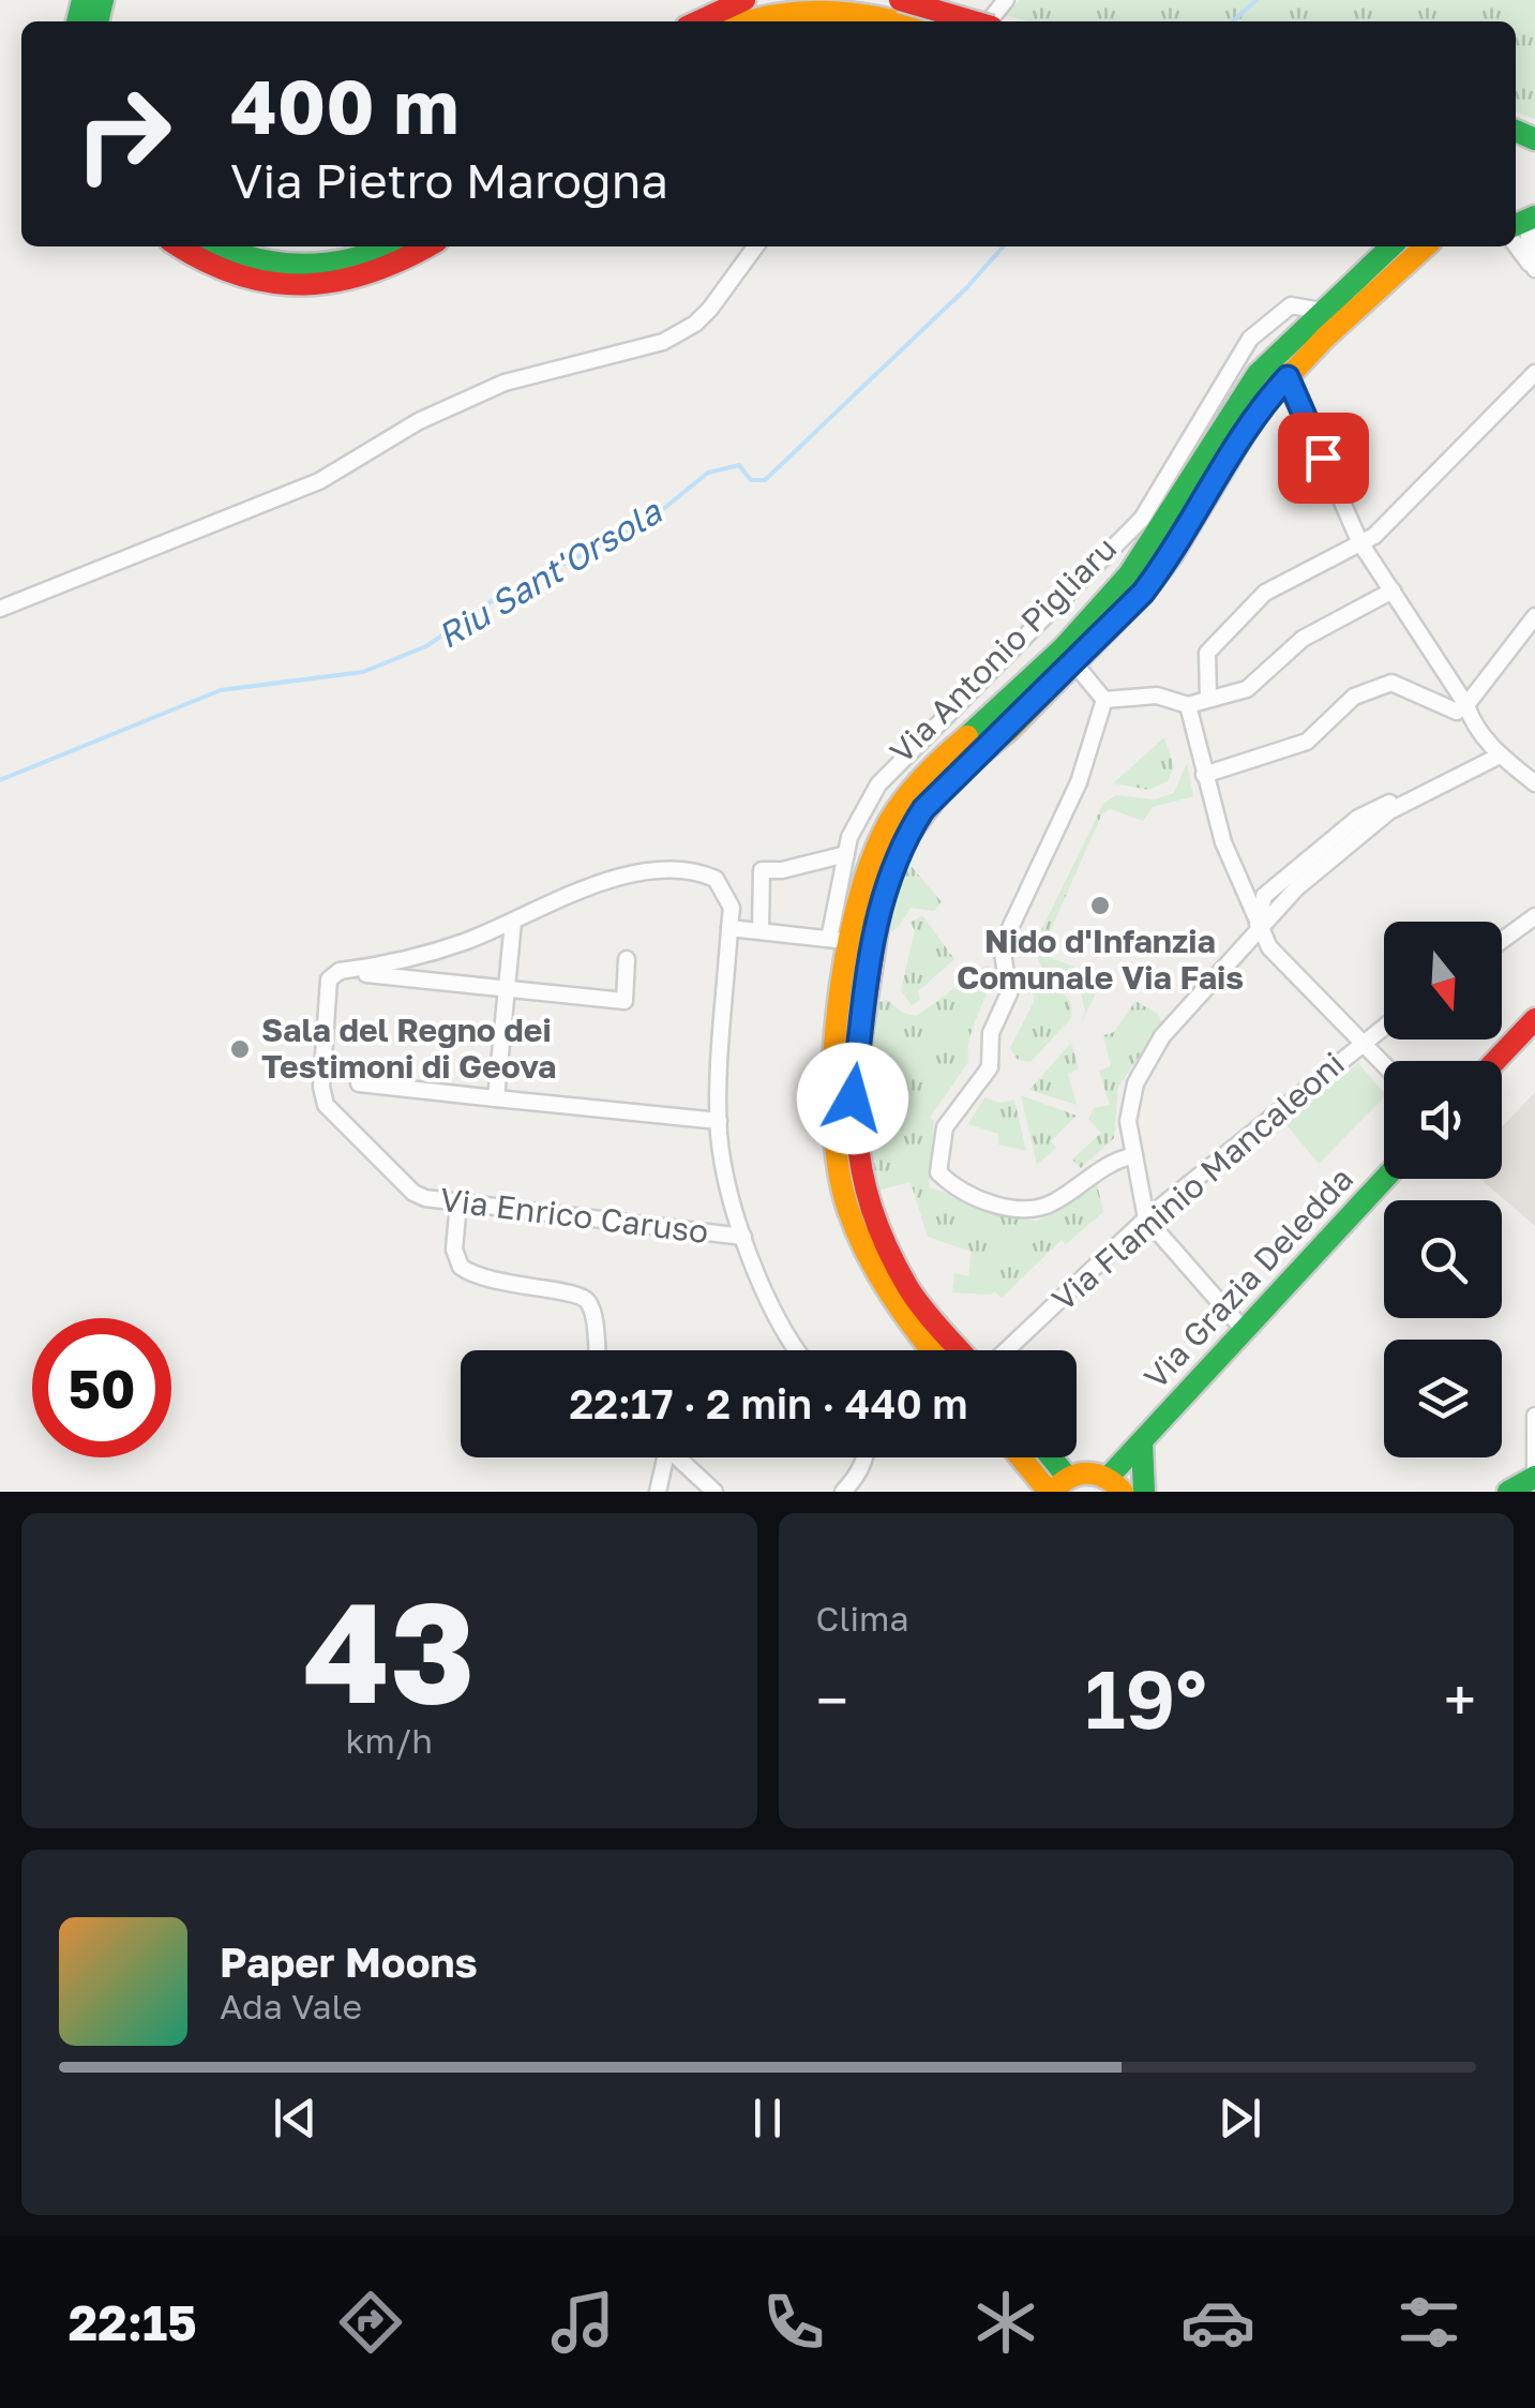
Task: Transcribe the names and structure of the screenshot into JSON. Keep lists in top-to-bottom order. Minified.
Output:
{"streets":{"main road":["Via Antonio Pigliaru","Via Grazia Deledda"],"street":["Via Flaminio Mancaleoni","Via Enrico Caruso"]},"water":["Riu Sant'Orsola"],"places":["Nido d'Infanzia Comunale Via Fais","Sala del Regno dei Testimoni di Geova"],"north":"bottom","page":{"turn":["400 m","Via Pietro Marogna"],"limit":"50","trip":"22:17 · 2 min · 440 m","tile":[["43","km/h"],"Clima"],"heat":["−","19°","+"],"song":["Paper Moons","Ada Vale"],"tabs":"22:15"}}
